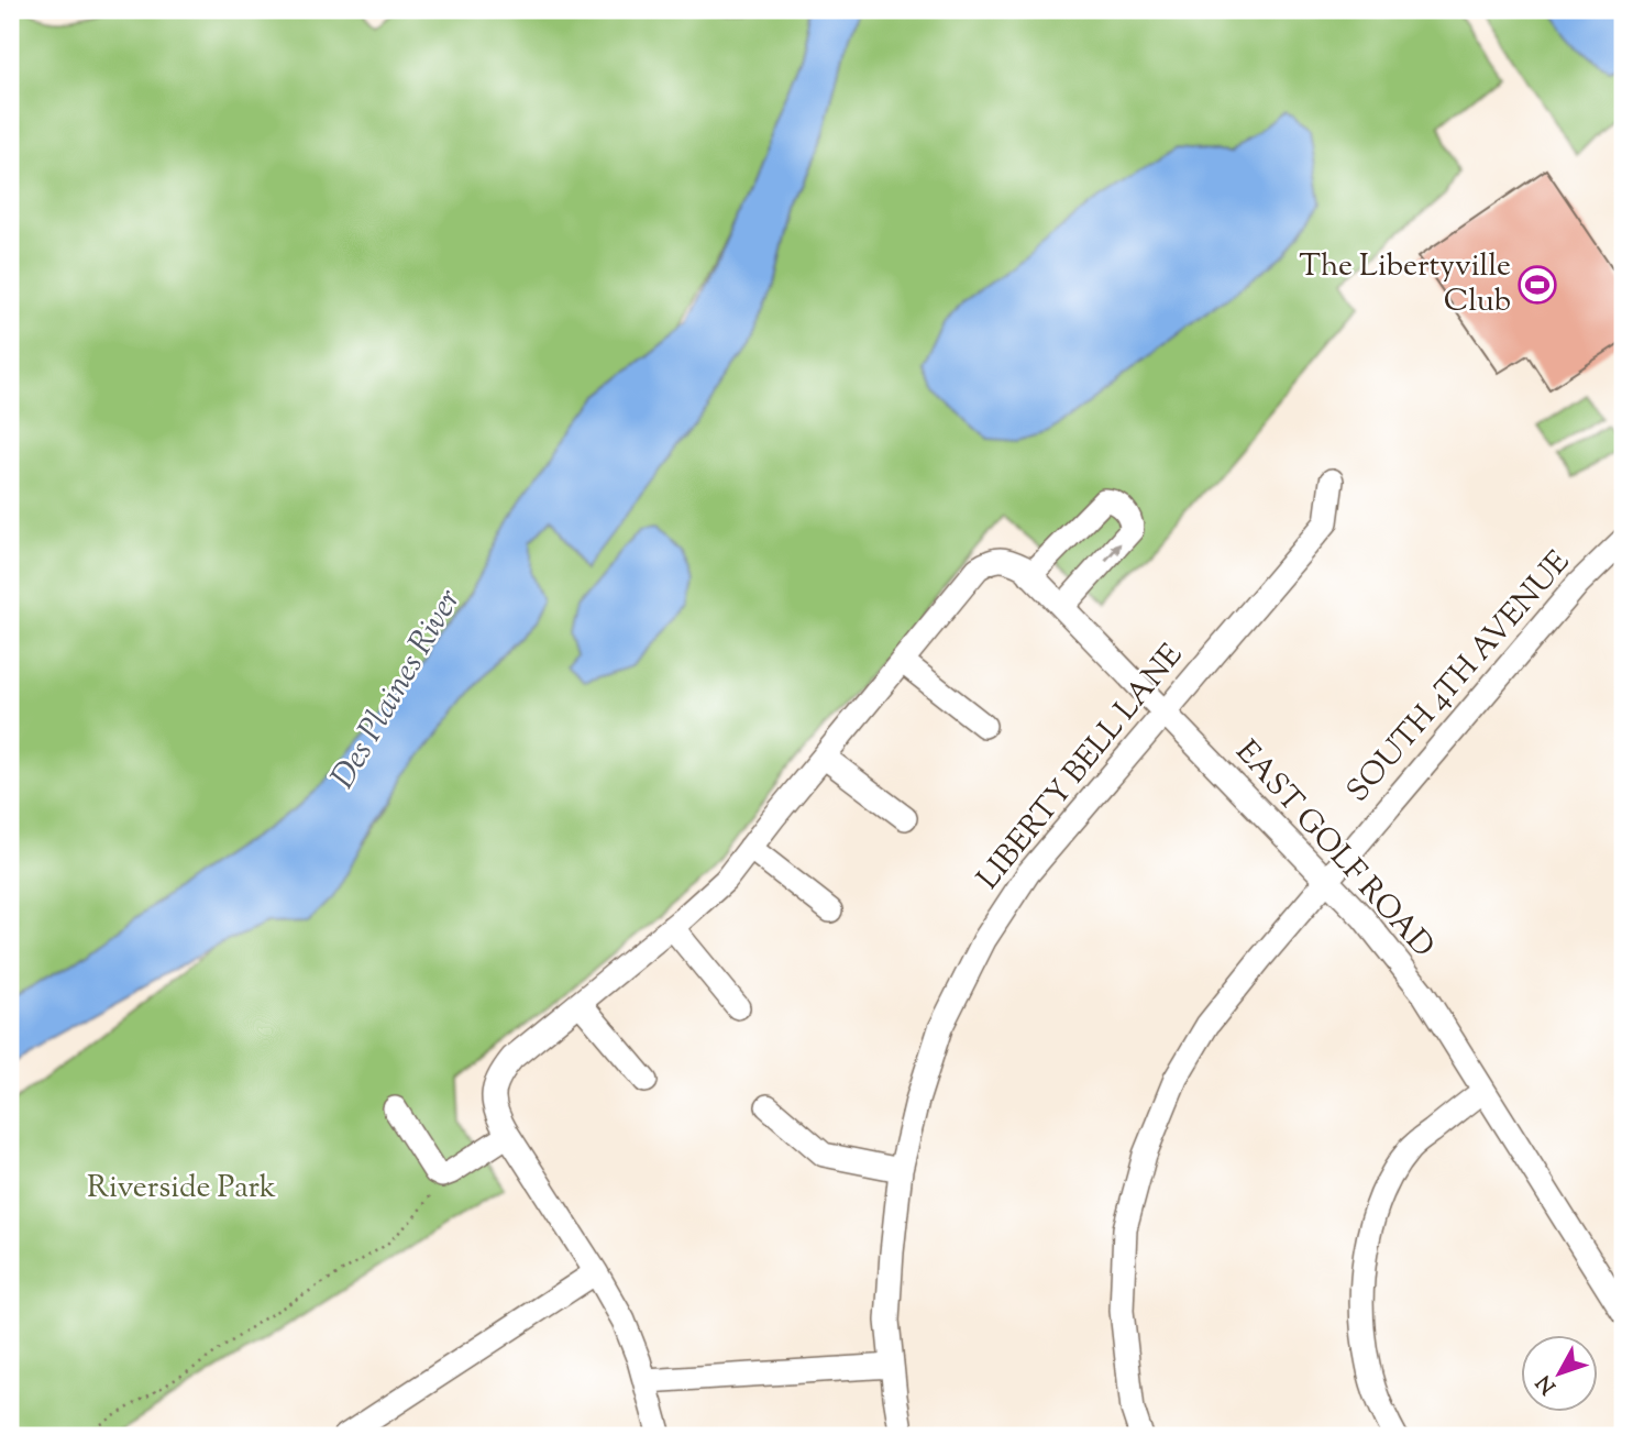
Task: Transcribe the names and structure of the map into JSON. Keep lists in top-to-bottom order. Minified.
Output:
{"streets":{"street":["SOUTH 4TH AVENUE","LIBERTY BELL LANE","EAST GOLF ROAD"]},"crossings":[["SOUTH 4TH AVENUE","EAST GOLF ROAD"],["LIBERTY BELL LANE","EAST GOLF ROAD"]],"water":["Des Plaines River"],"parks":["Riverside Park"],"places":{"sports":["The Libertyville Club"]},"north":"bottom left"}
